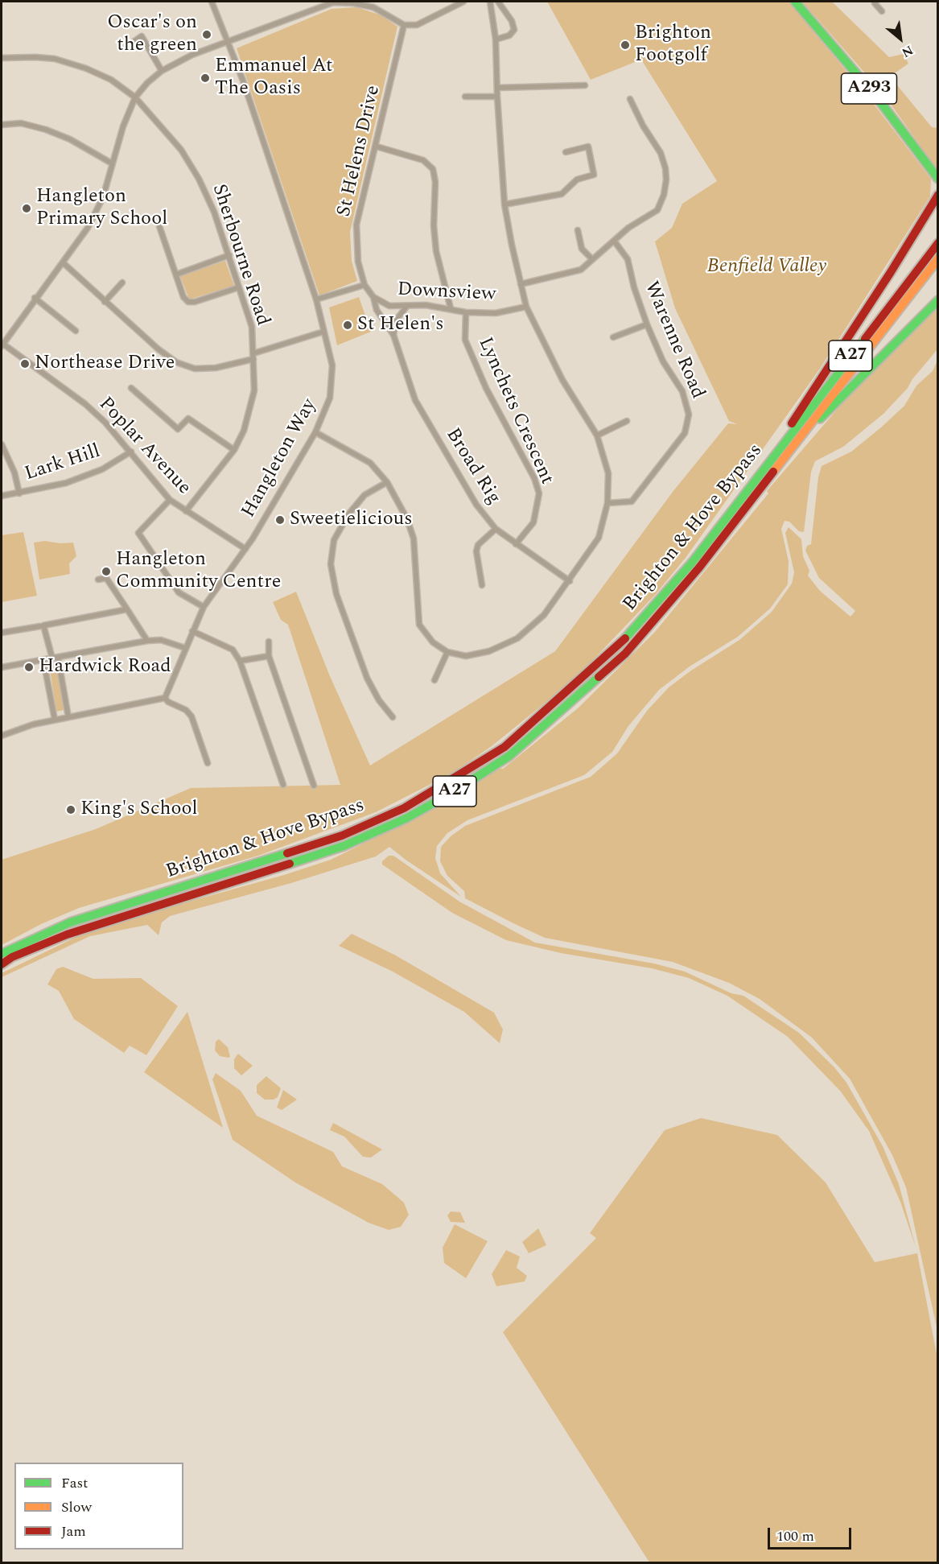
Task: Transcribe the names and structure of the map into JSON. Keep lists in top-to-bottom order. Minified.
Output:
{"streets":{"highway":["A293","A27","Brighton & Hove Bypass"],"street":["St Helens Drive","Sherbourne Road","Downsview","Warenne Road","Lynchets Crescent","Poplar Avenue","Hangleton Way","Lark Hill","Broad Rig"]},"crossings":[["St Helens Drive","Downsview"],["Sherbourne Road","Poplar Avenue"],["Downsview","Lynchets Crescent"],["Downsview","Broad Rig"],["A27","Brighton & Hove Bypass"],["Lynchets Crescent","Broad Rig"],["Poplar Avenue","Hangleton Way"],["Poplar Avenue","Lark Hill"]],"parks":["Benfield Valley"],"places":["Oscar's on the green","Brighton Footgolf","Emmanuel At The Oasis","Hangleton Primary School","St Helen's","Northease Drive","Sweetielicious","Hangleton Community Centre","Hardwick Road","King's School"],"legend":["Fast","Slow","Jam"],"scale_bar":"100 m","north":"bottom right"}
